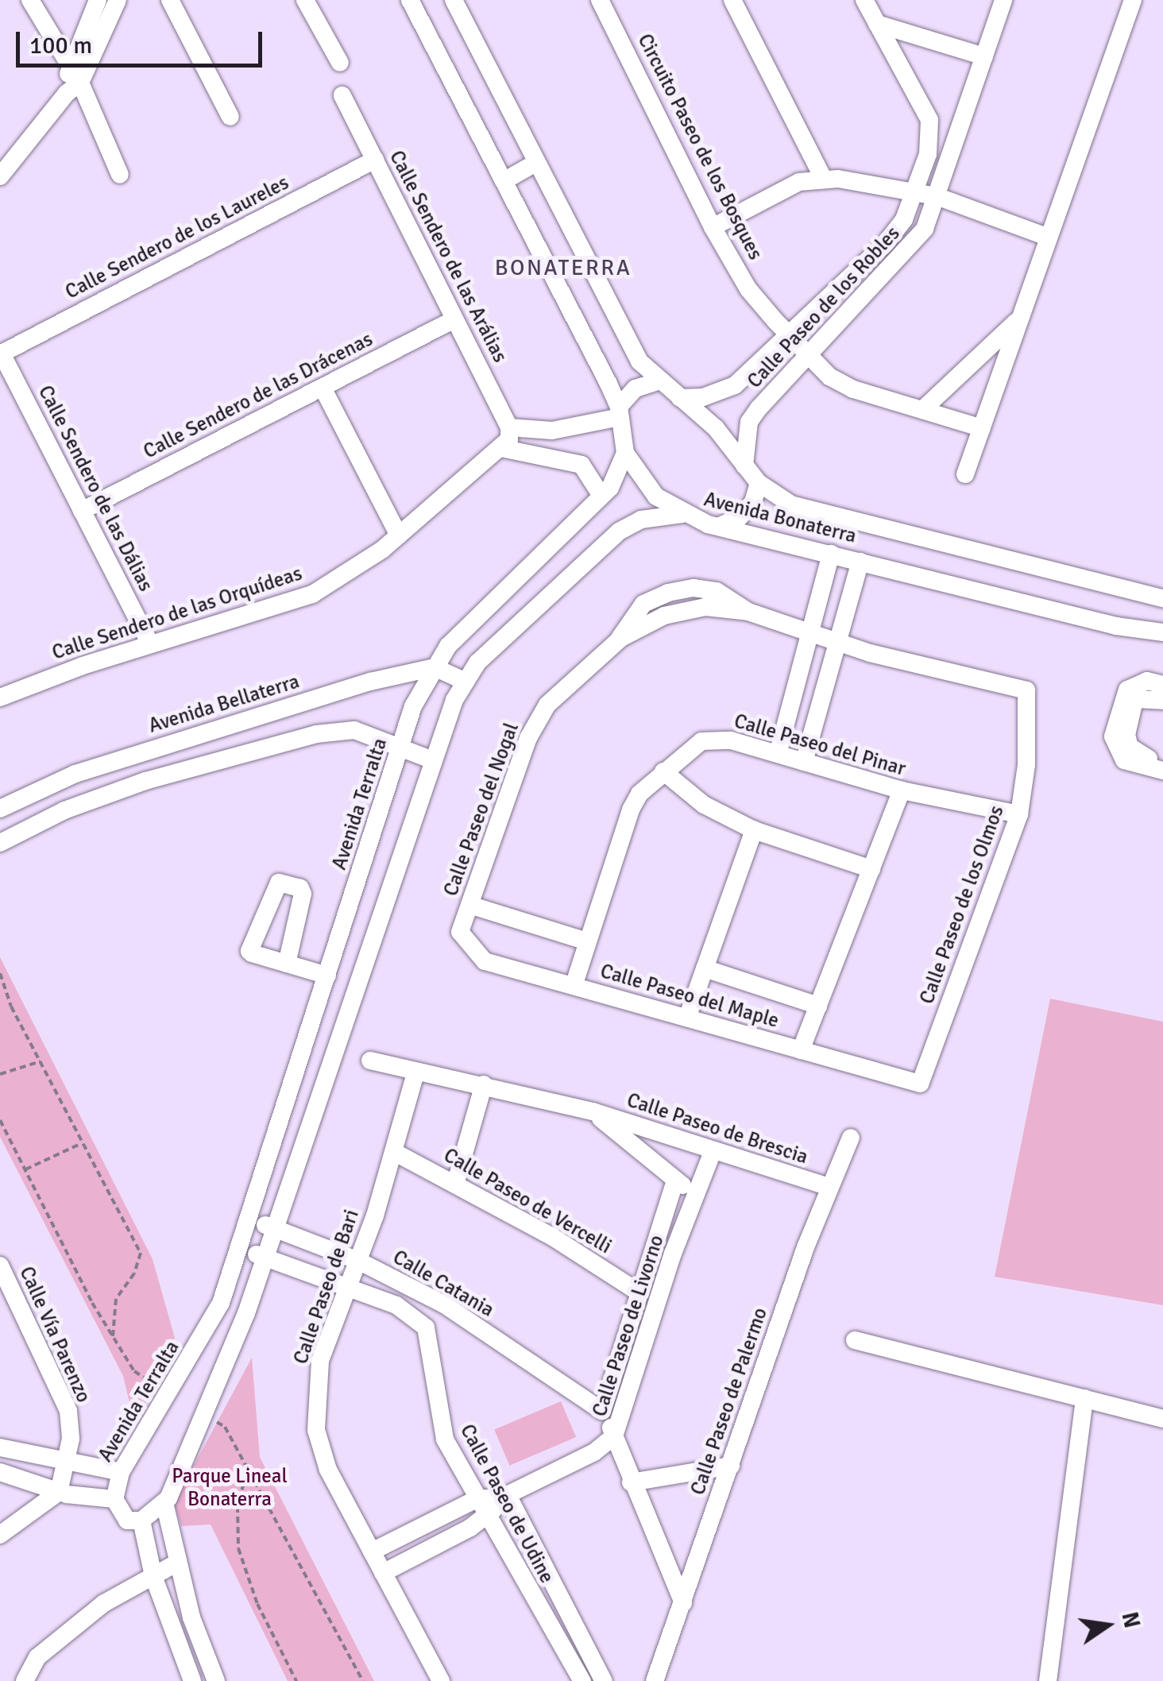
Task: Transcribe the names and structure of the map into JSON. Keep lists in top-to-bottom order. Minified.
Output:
{"streets":{"street":["Circuito Paseo de los Bosques","Calle Sendero de los Laureles","Calle Sendero de las Arálias","Calle Paseo de los Robles","Calle Sendero de las Drácenas","Calle Sendero de las Dálias","Avenida Bonaterra","Calle Sendero de las Orquídeas","Avenida Bellaterra","Calle Paseo del Pinar","Avenida Terralta","Calle Paseo del Nogal","Calle Paseo de los Olmos","Calle Paseo del Maple","Calle Paseo de Brescia","Calle Paseo de Vercelli","Calle Catania","Calle Paseo de Bari","Calle Paseo de Livorno","Calle Vía Parenzo","Calle Paseo de Palermo","Calle Paseo de Udine"]},"crossings":[["Circuito Paseo de los Bosques","Calle Paseo de los Robles"],["Calle Sendero de los Laureles","Calle Sendero de las Arálias"],["Calle Sendero de los Laureles","Calle Sendero de las Dálias"],["Calle Sendero de las Arálias","Calle Sendero de las Drácenas"],["Calle Sendero de las Arálias","Calle Sendero de las Orquídeas"],["Calle Paseo de los Robles","Avenida Bonaterra"],["Calle Sendero de las Drácenas","Calle Sendero de las Dálias"],["Calle Sendero de las Dálias","Calle Sendero de las Orquídeas"],["Avenida Bonaterra","Avenida Terralta"],["Avenida Bellaterra","Avenida Terralta"],["Calle Paseo del Pinar","Calle Paseo de los Olmos"],["Calle Paseo del Pinar","Calle Paseo del Maple"],["Avenida Terralta","Calle Catania"],["Calle Paseo del Nogal","Calle Paseo de los Olmos"],["Calle Paseo del Nogal","Calle Paseo del Maple"],["Calle Paseo de los Olmos","Calle Paseo del Maple"],["Calle Paseo de Brescia","Calle Paseo de Bari"],["Calle Paseo de Brescia","Calle Paseo de Livorno"],["Calle Paseo de Brescia","Calle Paseo de Palermo"],["Calle Paseo de Vercelli","Calle Paseo de Bari"],["Calle Paseo de Vercelli","Calle Paseo de Livorno"],["Calle Catania","Calle Paseo de Bari"],["Calle Catania","Calle Paseo de Livorno"],["Calle Paseo de Bari","Calle Paseo de Livorno"],["Calle Paseo de Livorno","Calle Paseo de Udine"]],"districts":["BONATERRA"],"parks":["Parque Lineal Bonaterra"],"scale_bar":"100 m","north":"right"}
